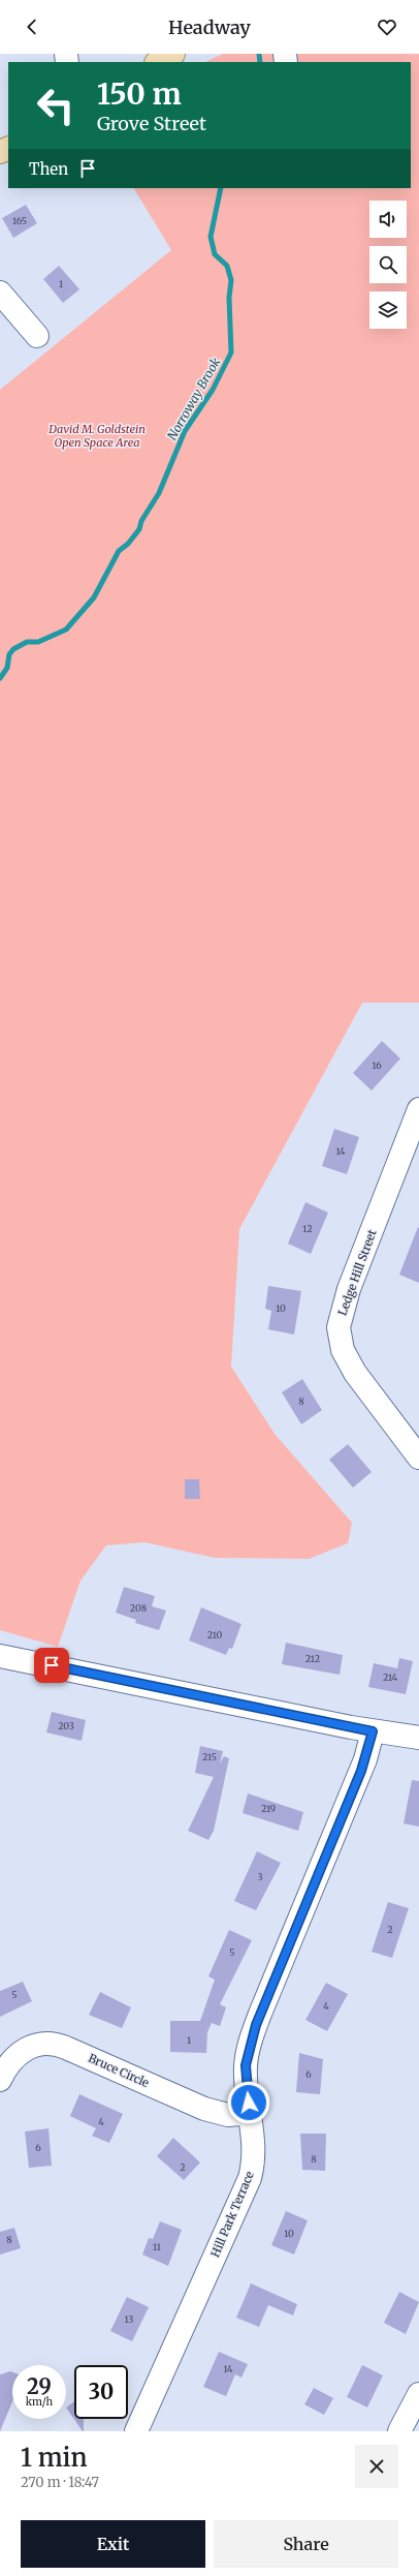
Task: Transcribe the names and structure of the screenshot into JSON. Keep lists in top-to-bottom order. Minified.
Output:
{"streets":{"street":["Ledge Hill Street","Bruce Circle","Hill Park Terrace"]},"crossings":[["Bruce Circle","Hill Park Terrace"]],"water":["Norroway Brook"],"parks":["David M. Goldstein Open Space Area"],"house_numbers":["165","1","16","14","12","10","8","208","210","212","214","203","215","219","3","2","5","5","4","1","6","4","6","8","2","10","8","11","13","14"],"page":{"header":"Headway","turn":["150 m","Grove Street"],"then":"Then","speed":"29 km/h","limit":"30","heading":["1 min","270 m · 18:47"],"buttons":["Exit","Share"]}}
